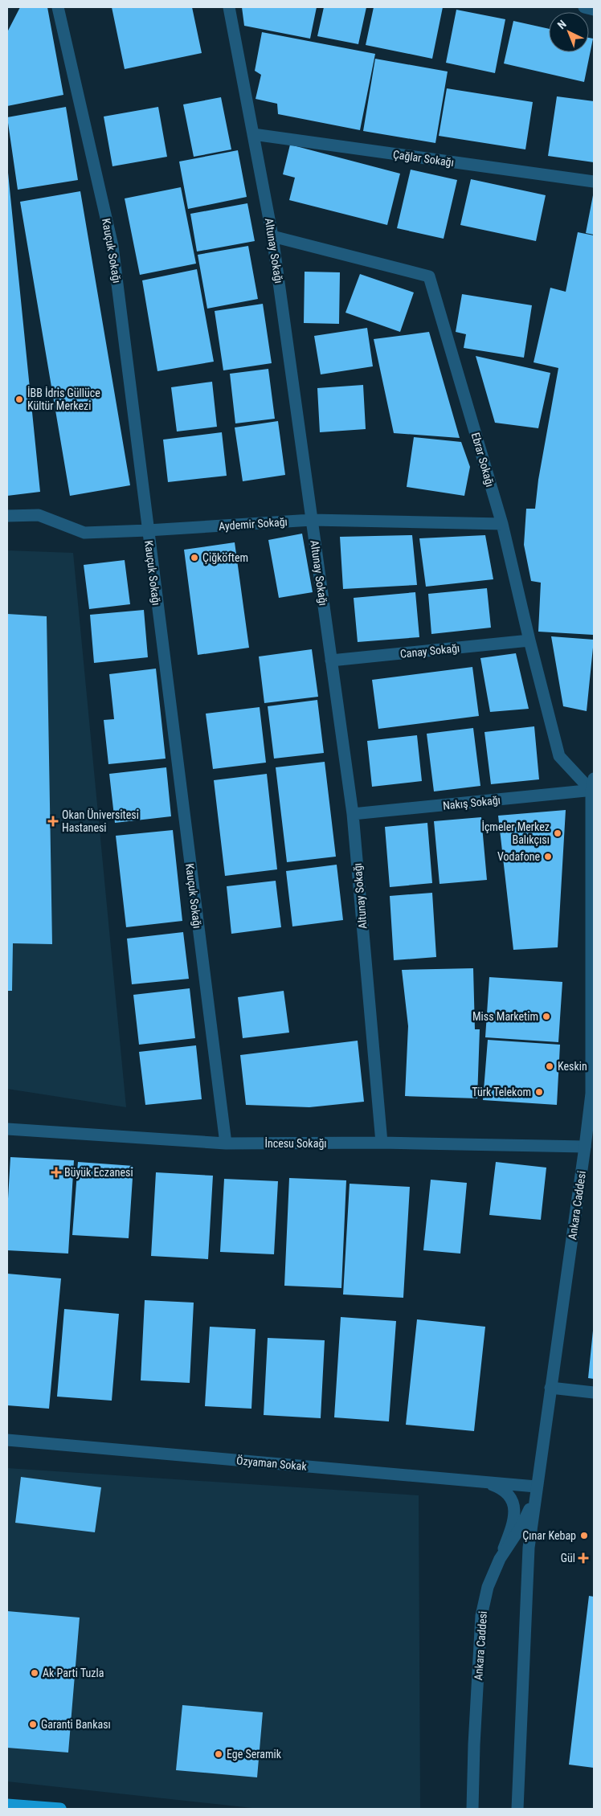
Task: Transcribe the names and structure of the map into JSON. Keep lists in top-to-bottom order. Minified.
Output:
{"streets":{"street":["Çağlar Sokağı","Kauçuk Sokağı","Altunay Sokağı","Ebrar Sokağı","Aydemir Sokağı","Canay Sokağı","Nakış Sokağı","İncesu Sokağı","Ankara Caddesi","Özyaman Sokak"]},"crossings":[["Çağlar Sokağı","Altunay Sokağı"],["Kauçuk Sokağı","Aydemir Sokağı"],["Kauçuk Sokağı","İncesu Sokağı"],["Altunay Sokağı","Ebrar Sokağı"],["Altunay Sokağı","Aydemir Sokağı"],["Altunay Sokağı","Canay Sokağı"],["Altunay Sokağı","Nakış Sokağı"],["Altunay Sokağı","İncesu Sokağı"],["Ebrar Sokağı","Aydemir Sokağı"],["Ebrar Sokağı","Canay Sokağı"],["Ebrar Sokağı","Nakış Sokağı"],["Ebrar Sokağı","Ankara Caddesi"],["Nakış Sokağı","Ankara Caddesi"],["İncesu Sokağı","Ankara Caddesi"],["Ankara Caddesi","Özyaman Sokak"]],"places":{"other":["İBB İdris Güllüce Kültür Merkezi","Çiğköftem","İçmeler Merkez Balıkçısı","Vodafone","Miss Marketim","Keskin","Türk Telekom","Çınar Kebap","Ak Parti Tuzla","Garanti Bankası","Ege Seramik"],"health":["Okan Üniversitesi Hastanesi","Büyük Eczanesi","Gül"]},"north":"top left"}
